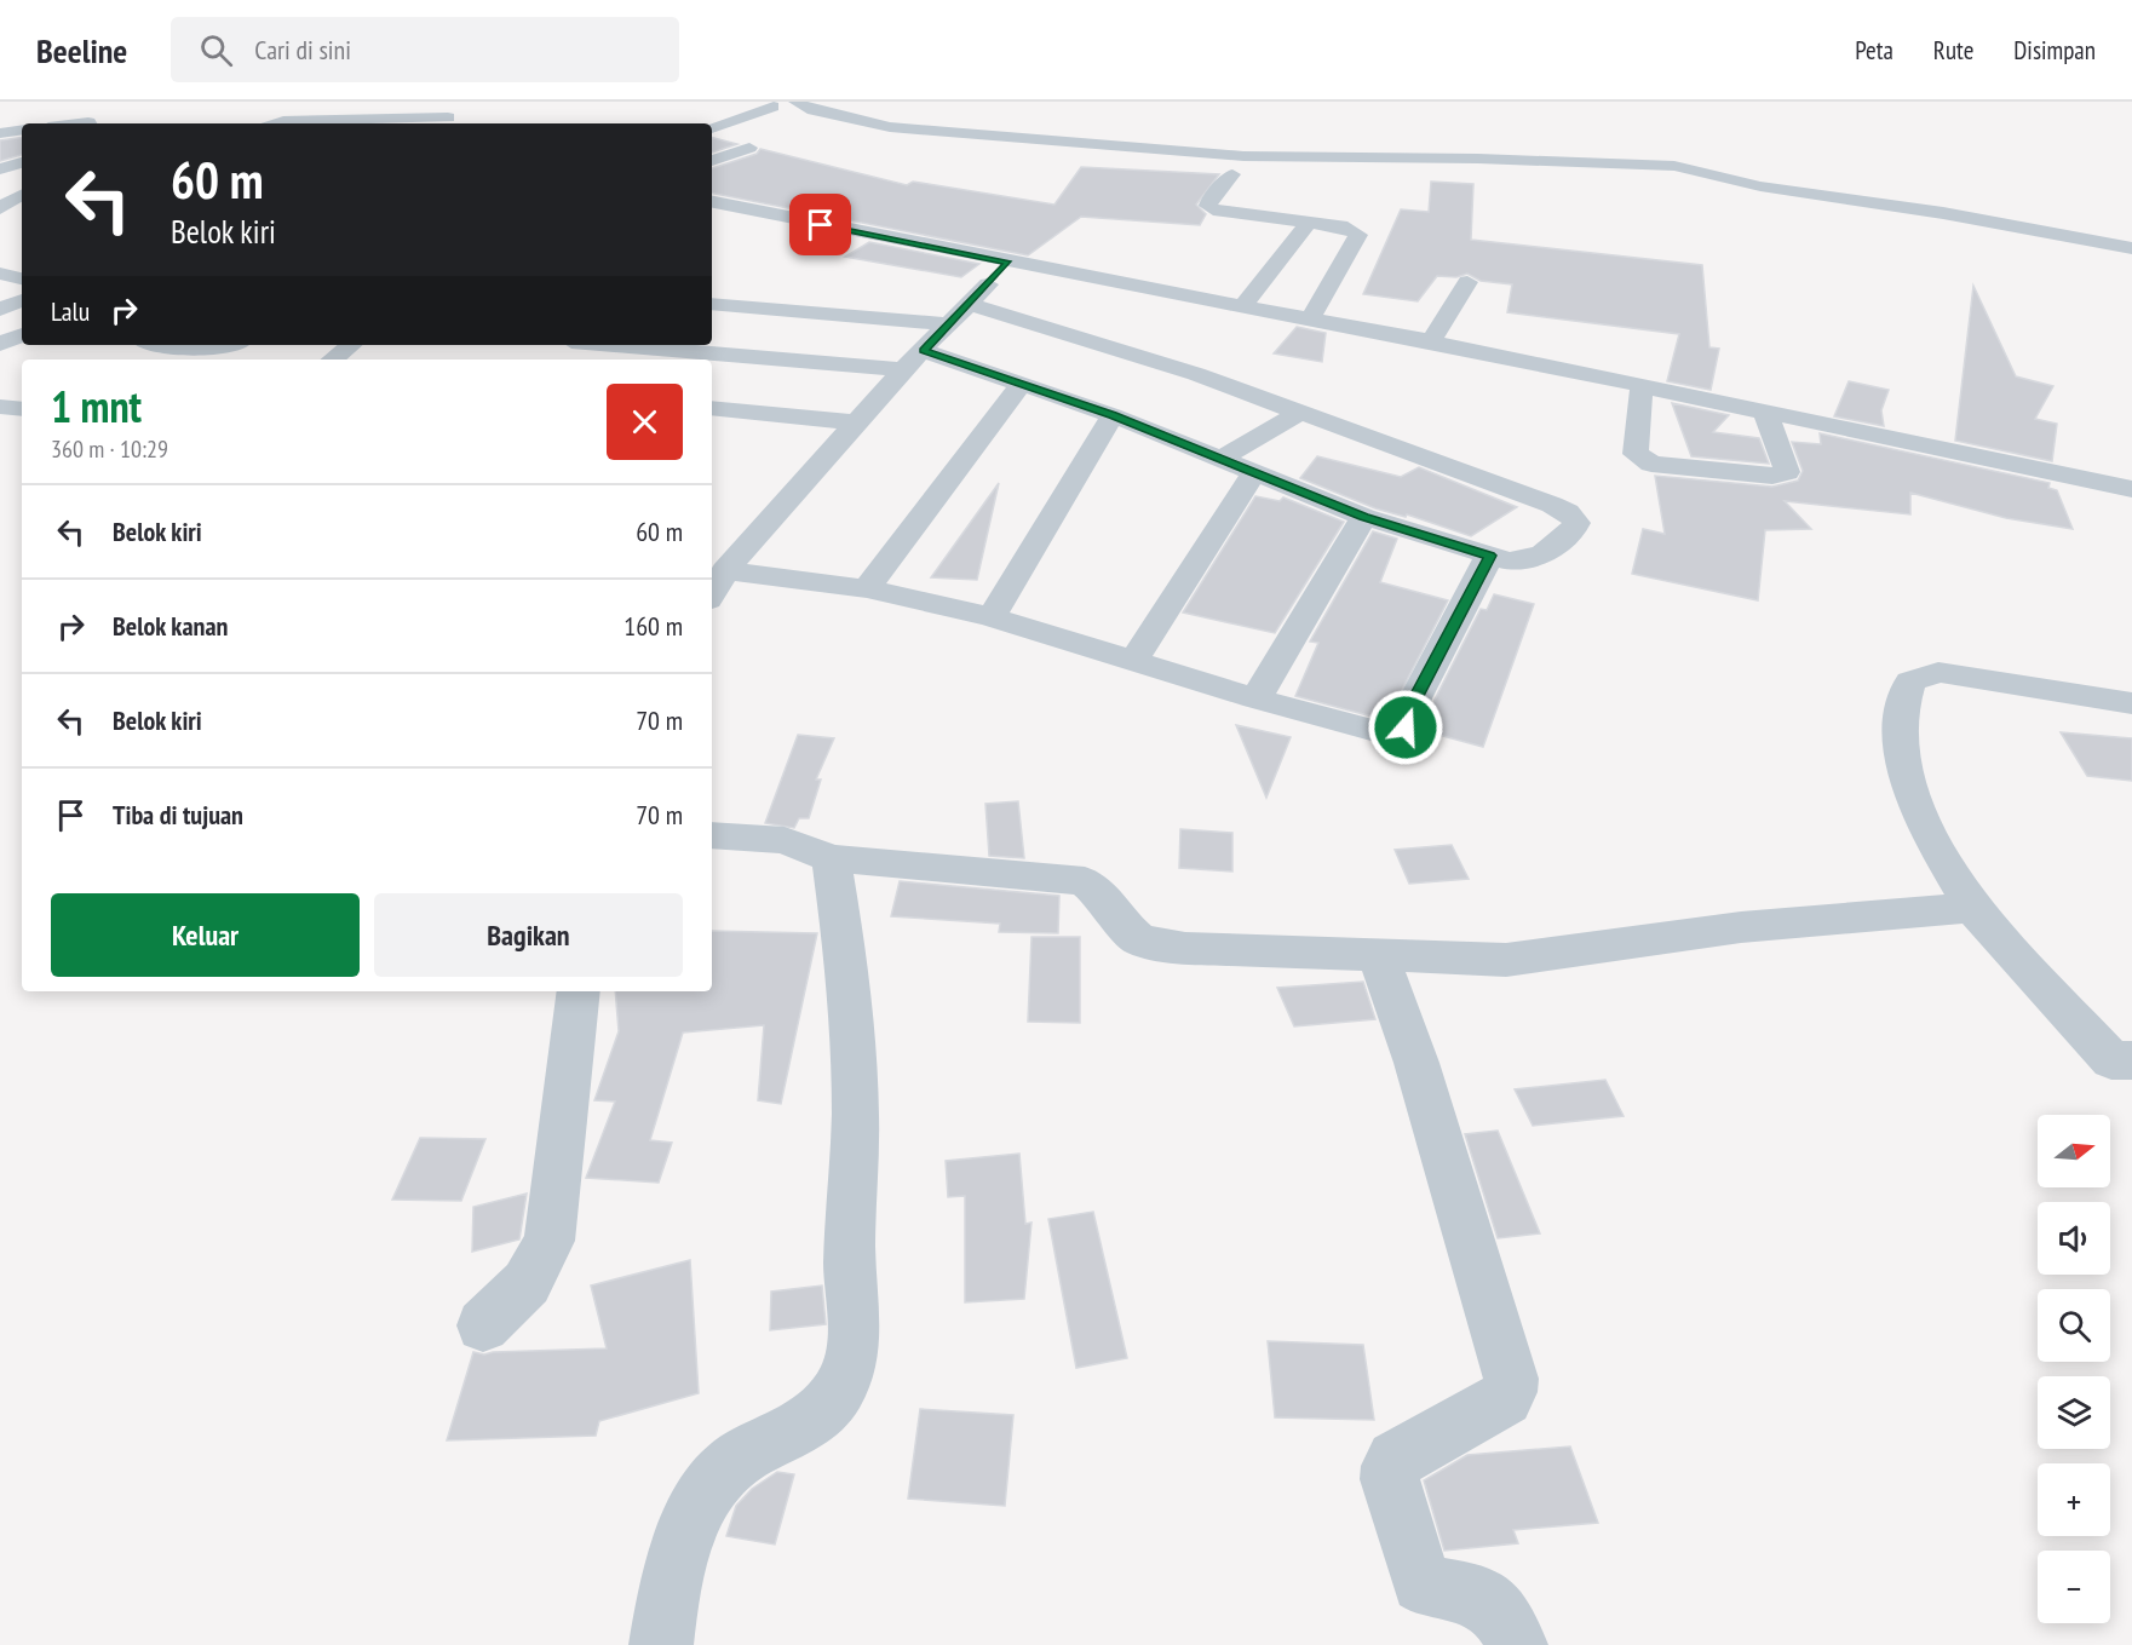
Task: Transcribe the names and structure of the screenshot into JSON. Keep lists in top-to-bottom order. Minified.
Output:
{"north":"right","page":{"header":"Beeline","search":"Cari di sini","nav":["Peta","Rute","Disimpan"],"turn":["60 m","Belok kiri"],"then":"Lalu","heading":["1 mnt","360 m · 10:29"],"list":[{"name":"Belok kiri","value":"60 m"},{"name":"Belok kanan","value":"160 m"},{"name":"Belok kiri","value":"70 m"},{"name":"Tiba di tujuan","value":"70 m"}],"buttons":["Keluar","Bagikan"],"map_buttons":["+","−"]}}
